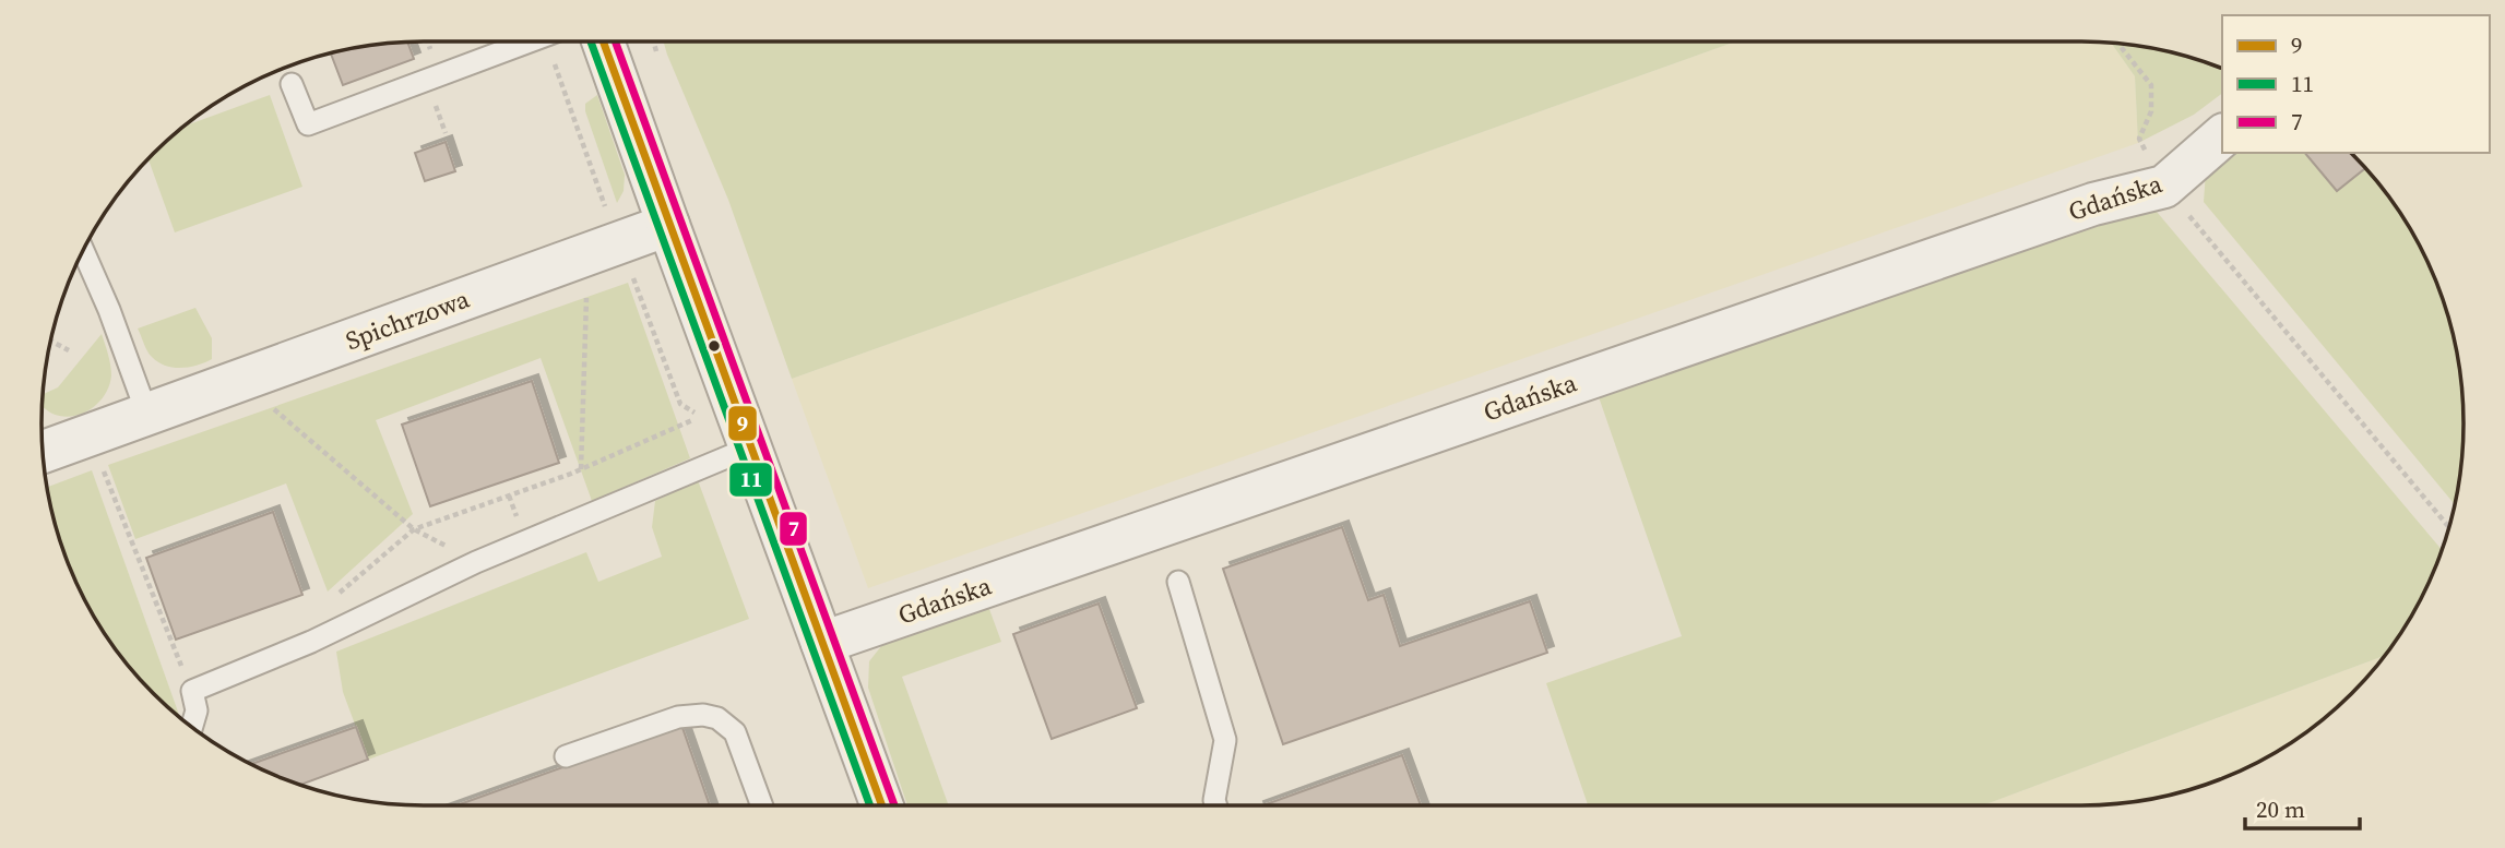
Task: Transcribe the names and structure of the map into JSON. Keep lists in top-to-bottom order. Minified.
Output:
{"streets":{"street":["Gdańska","Spichrzowa"]},"lines":["transit line 9","transit line 11","transit line 7"],"legend":["9","11","7"],"scale_bar":"20 m"}
